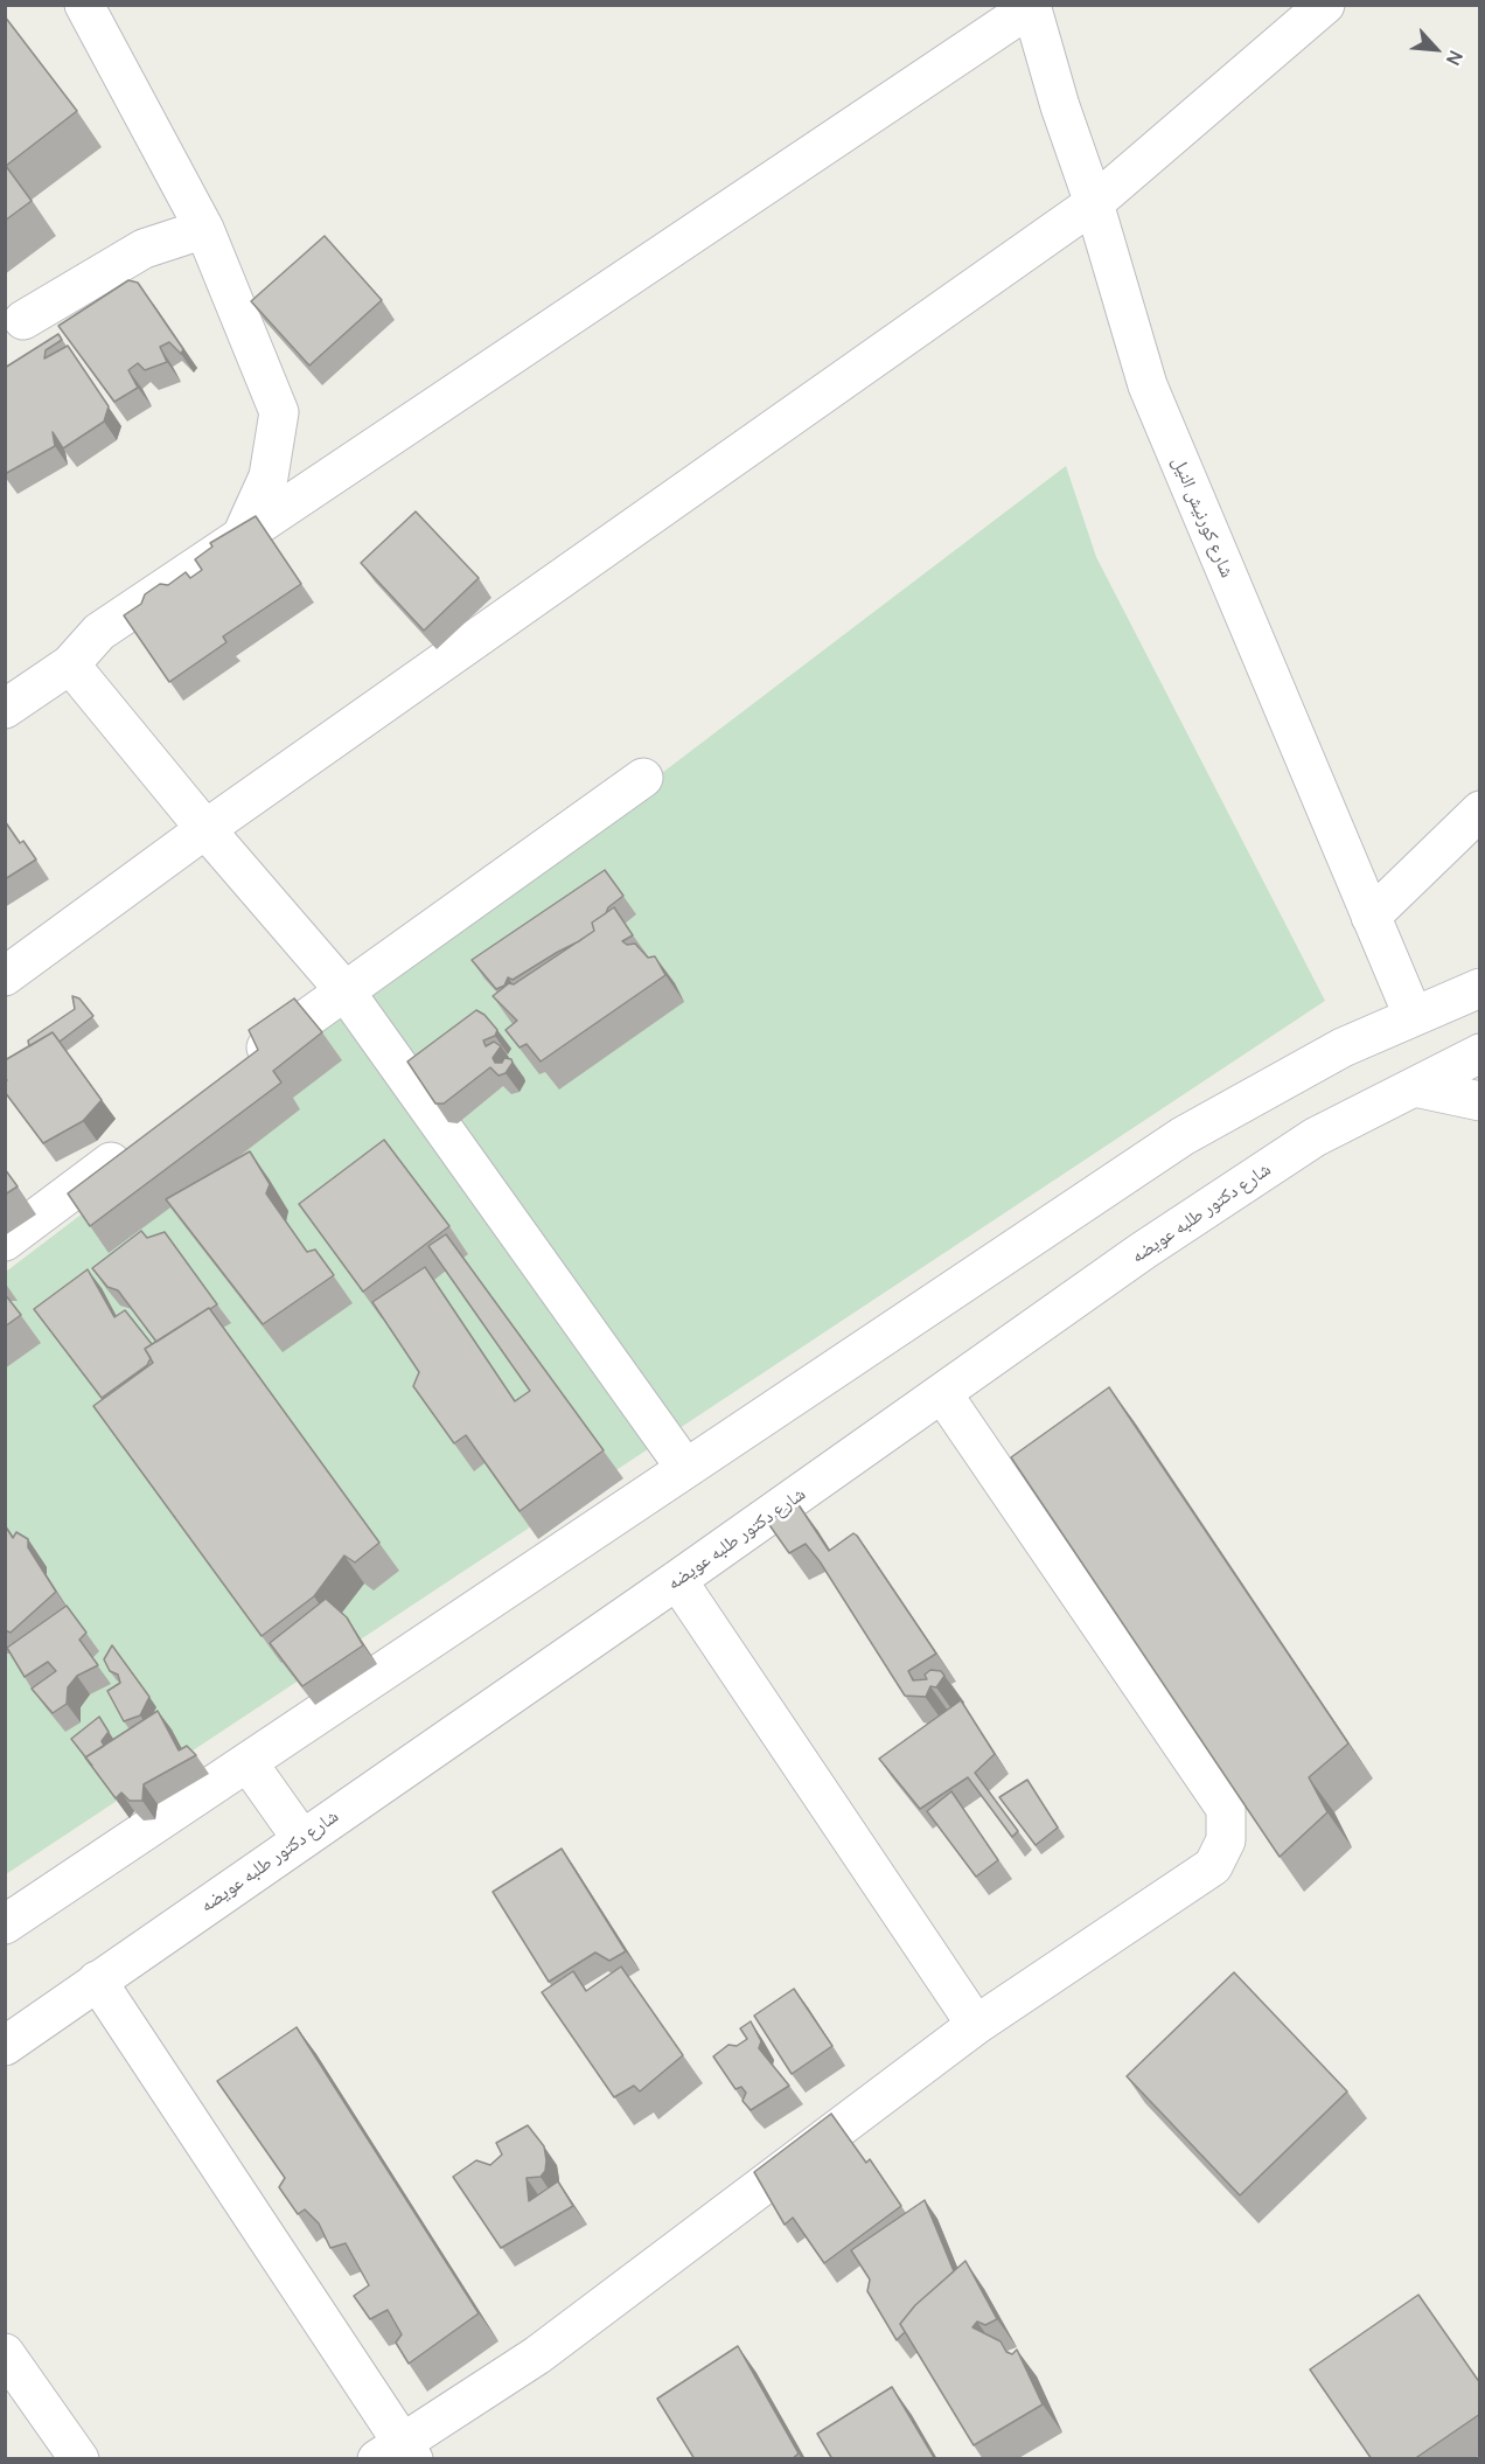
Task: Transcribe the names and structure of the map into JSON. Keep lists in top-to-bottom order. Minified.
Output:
{"streets":{"street":["شارع كورنيش النيل","شارع دكتور طلبه عويضه"]},"north":"bottom right"}
